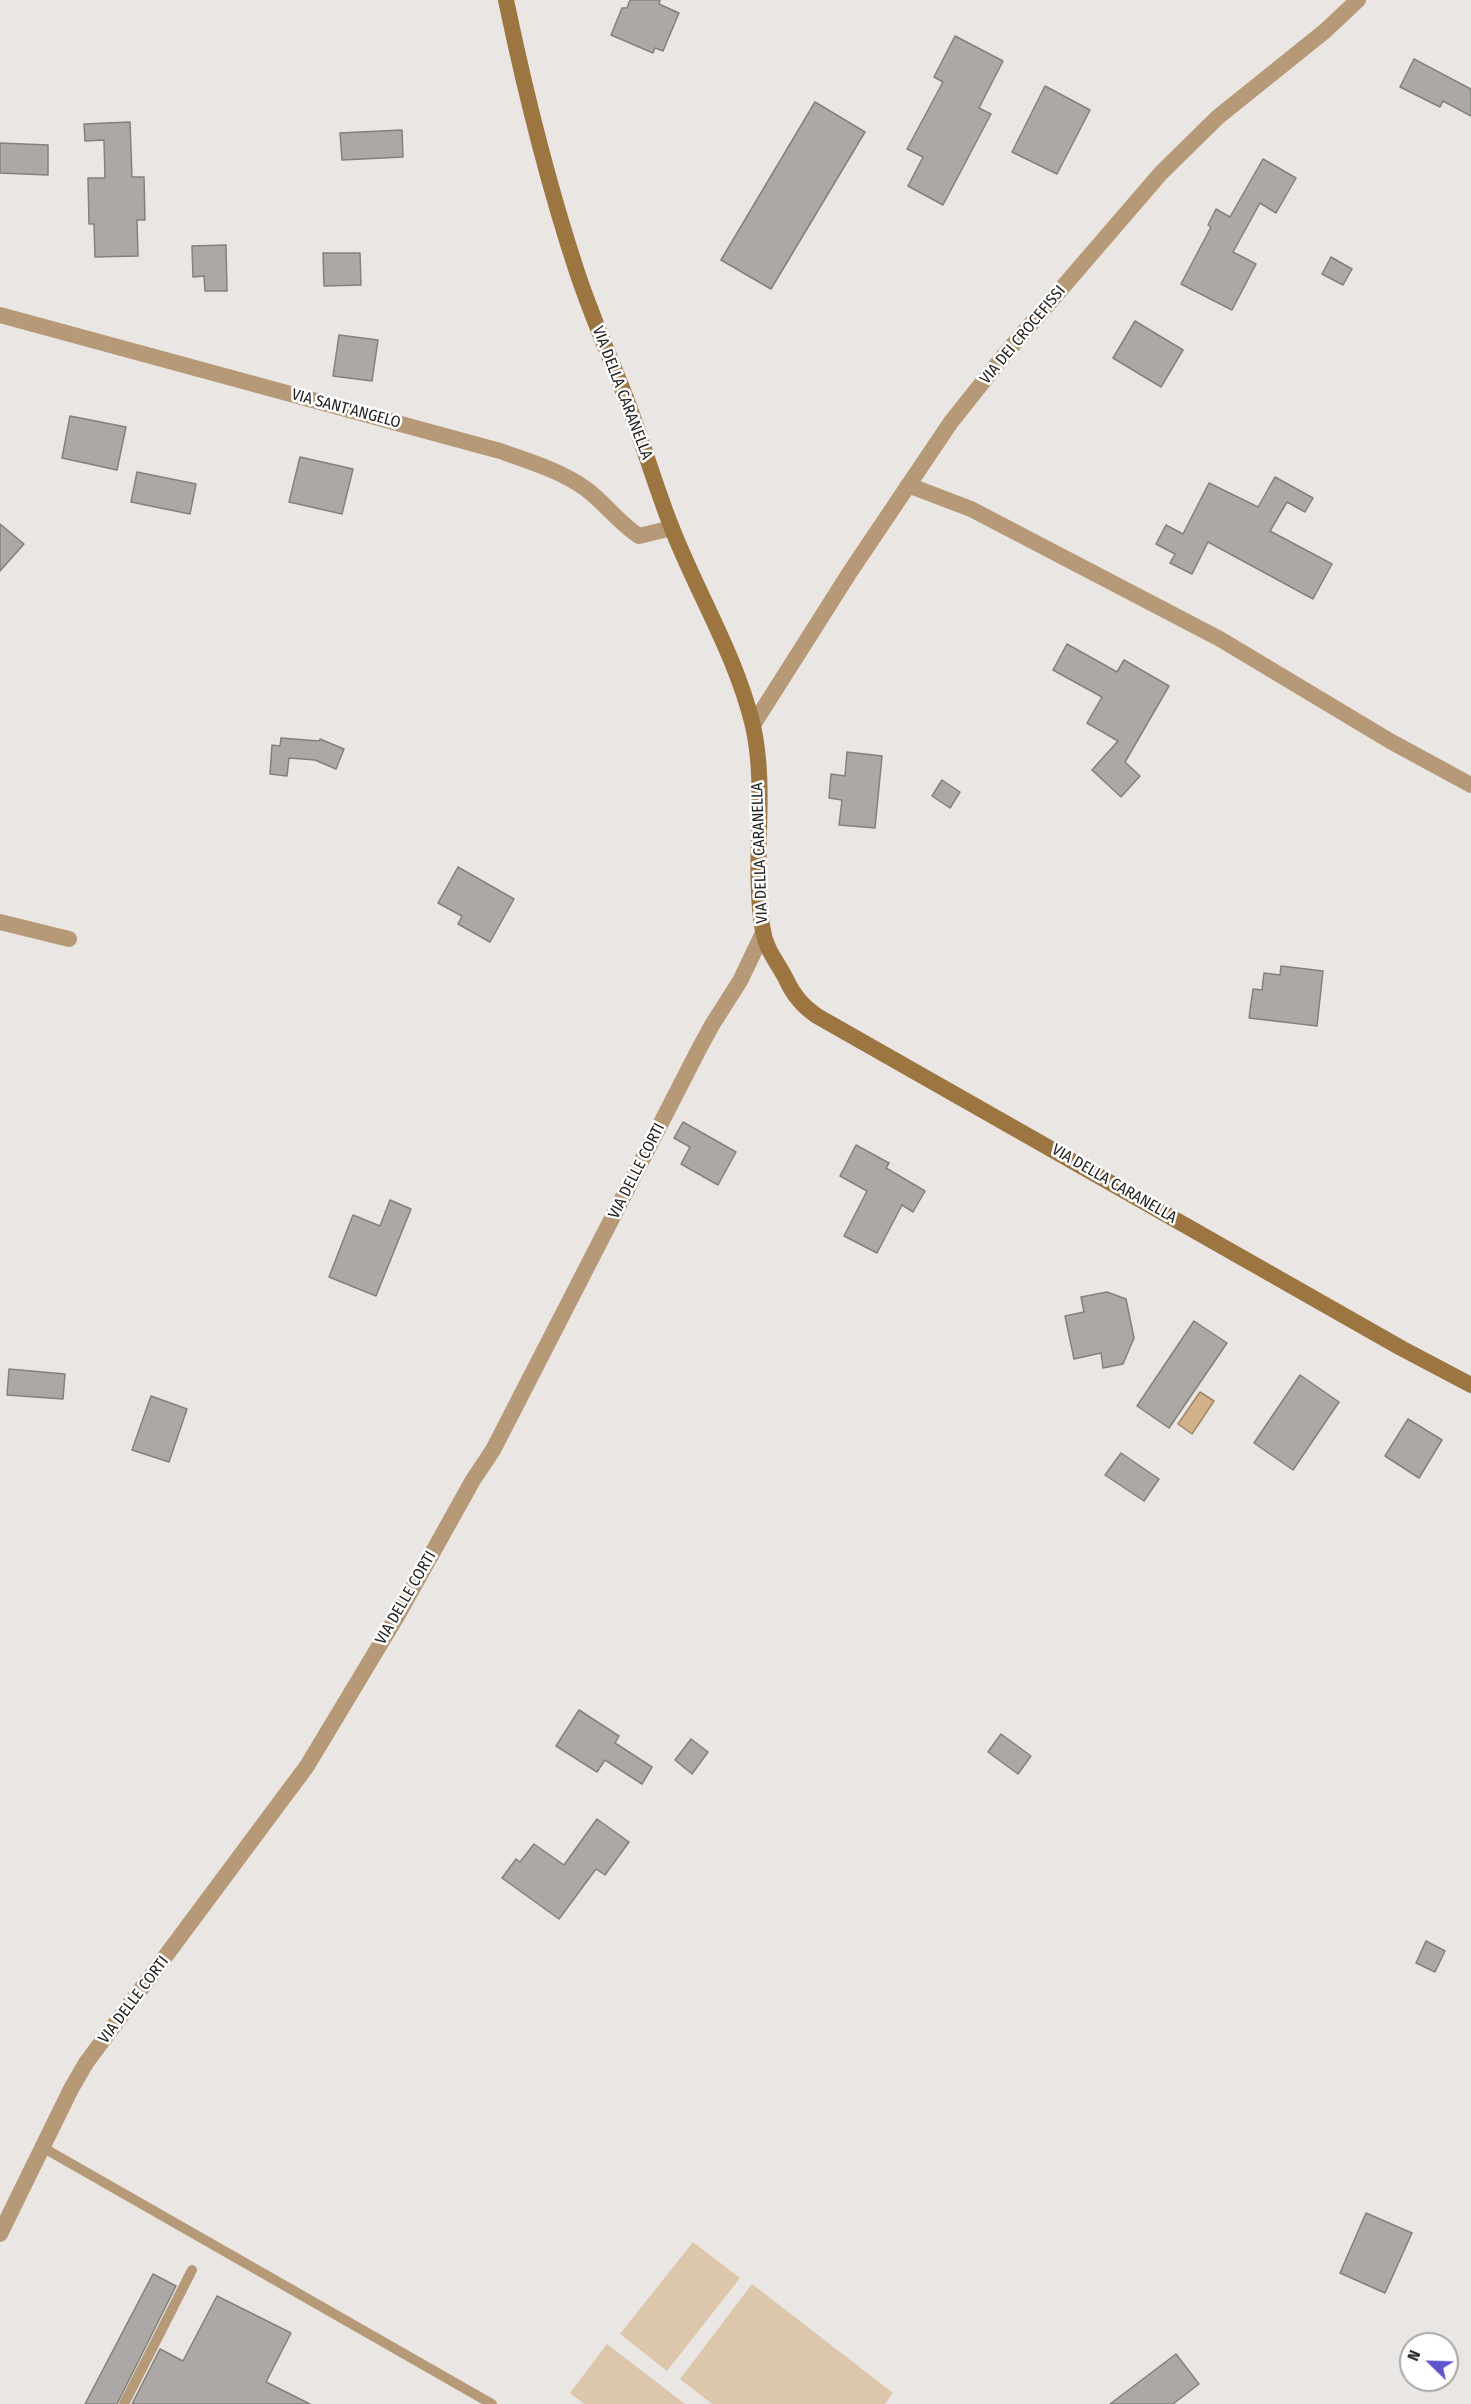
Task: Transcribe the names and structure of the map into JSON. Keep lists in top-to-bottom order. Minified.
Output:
{"streets":{"main road":["VIA DELLA CARANELLA"],"street":["VIA DEI CROCEFISSI","VIA SANT'ANGELO","VIA DELLE CORTI"]},"crossings":[["VIA DEI CROCEFISSI","VIA DELLA CARANELLA"],["VIA DELLA CARANELLA","VIA SANT'ANGELO"],["VIA DELLA CARANELLA","VIA DELLE CORTI"]],"north":"top left"}
